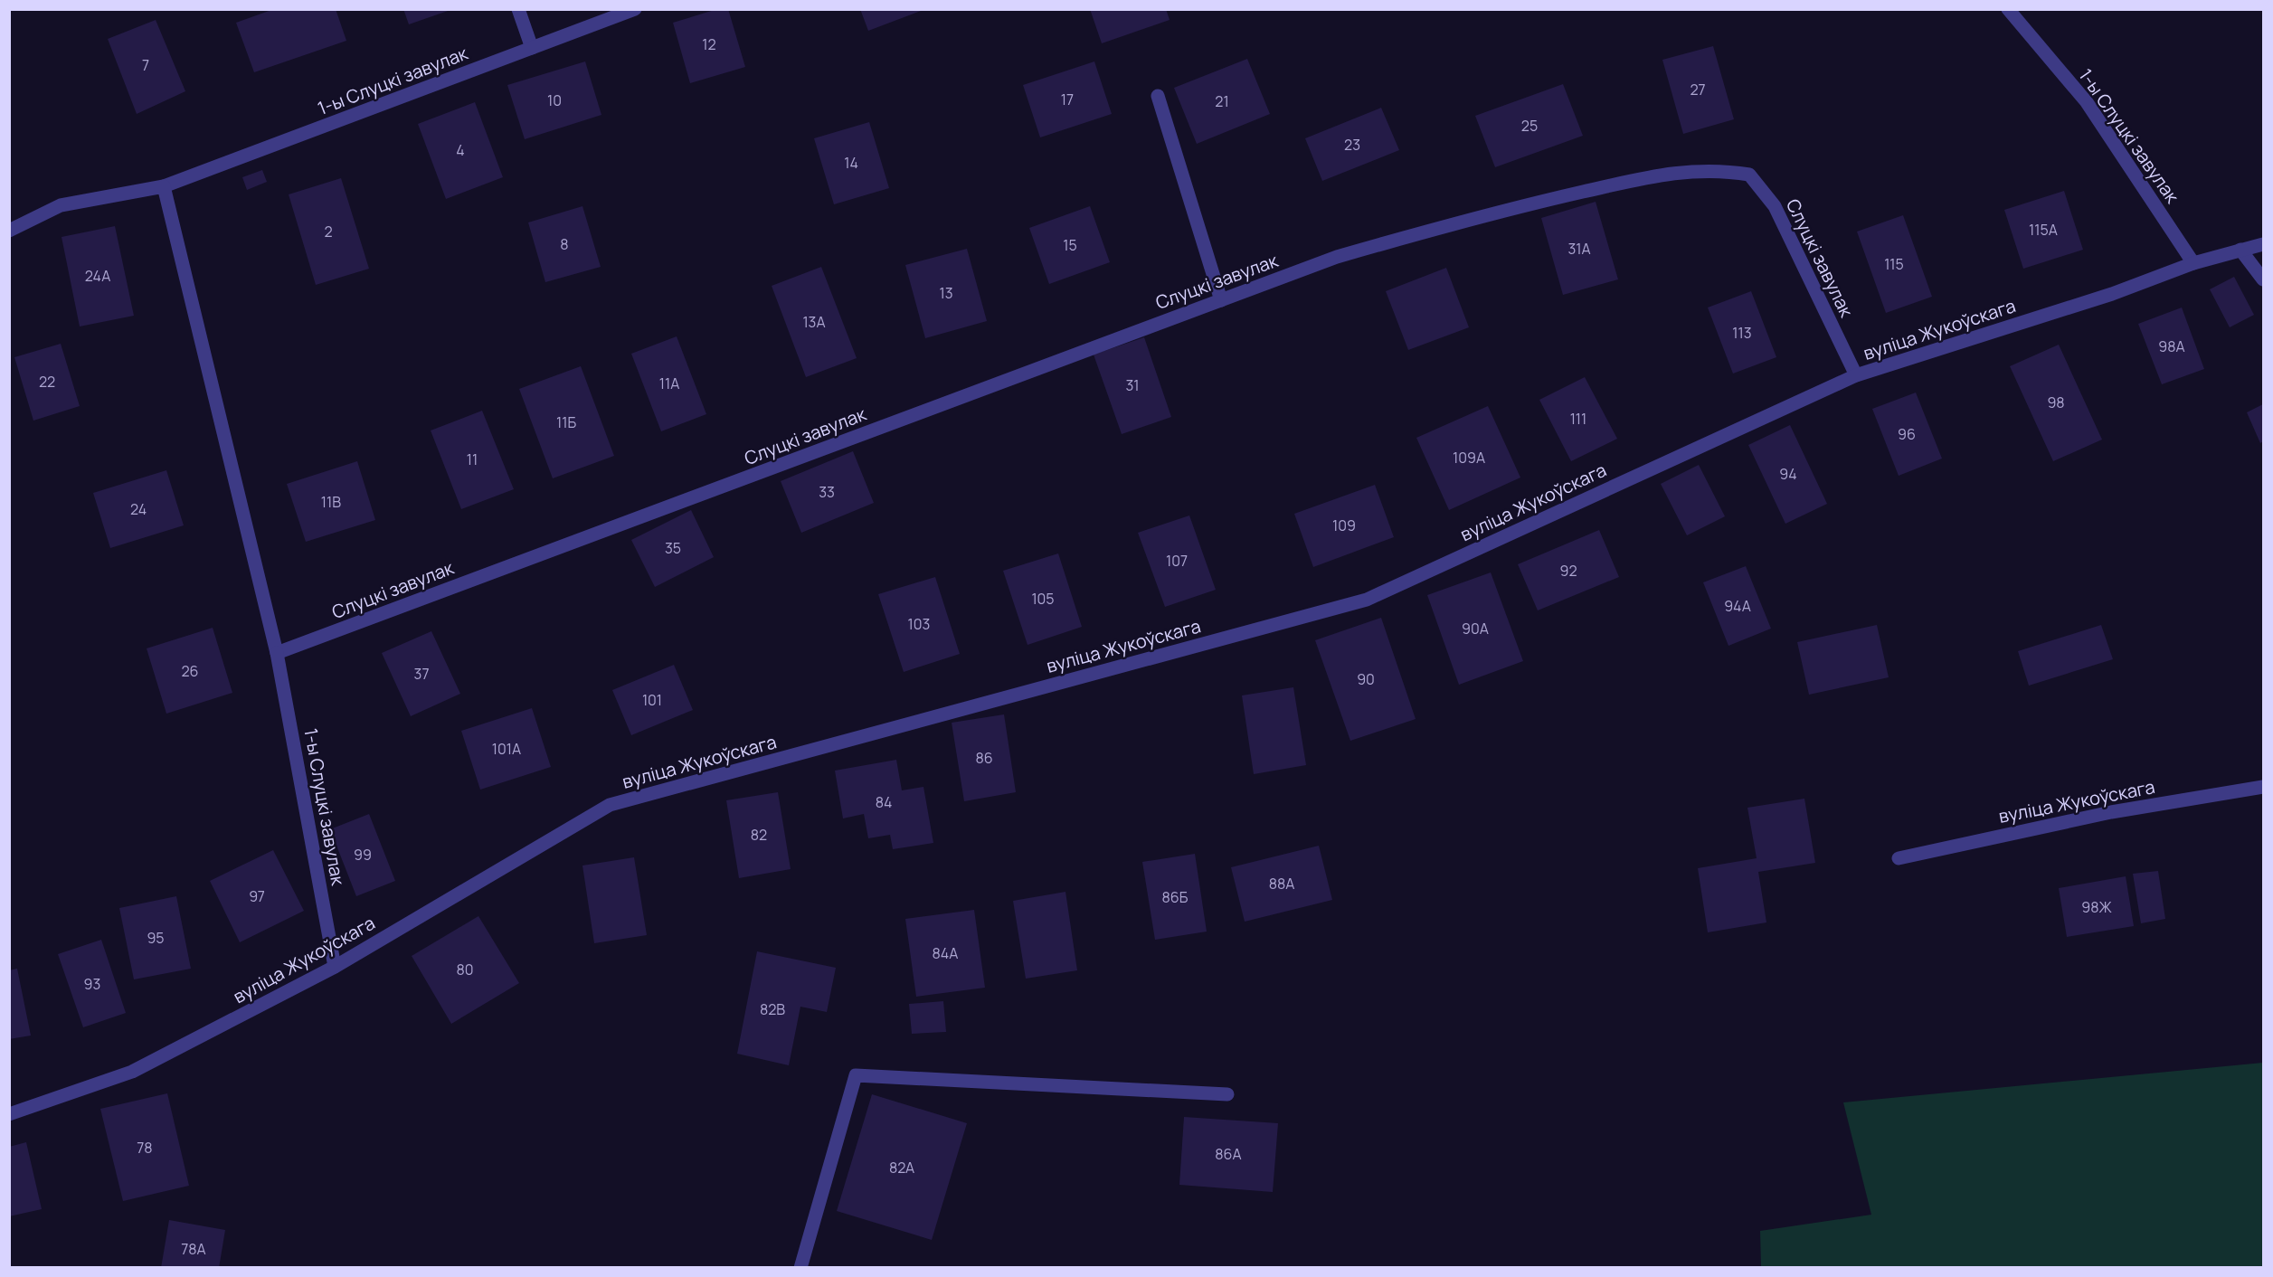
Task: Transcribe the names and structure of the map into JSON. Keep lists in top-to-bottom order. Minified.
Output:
{"streets":{"street":["1-ы Слуцкі завулак","Слуцкі завулак","вуліца Жукоўскага"]},"crossings":[["1-ы Слуцкі завулак","Слуцкі завулак"],["1-ы Слуцкі завулак","вуліца Жукоўскага"],["Слуцкі завулак","вуліца Жукоўскага"]],"house_numbers":["12","7","27","17","10","21","25","23","4","14","115А","2","8","15","31А","115","24А","13","13А","113","98А","22","11А","31","98","111","11Б","96","109А","11","94","33","11В","24","109","35","107","92","105","94А","103","90А","26","37","90","101","101А","86","84","82","99","88А","97","86Б","98Ж","95","84А","80","93","82B","78","86А","82А","78А"]}
